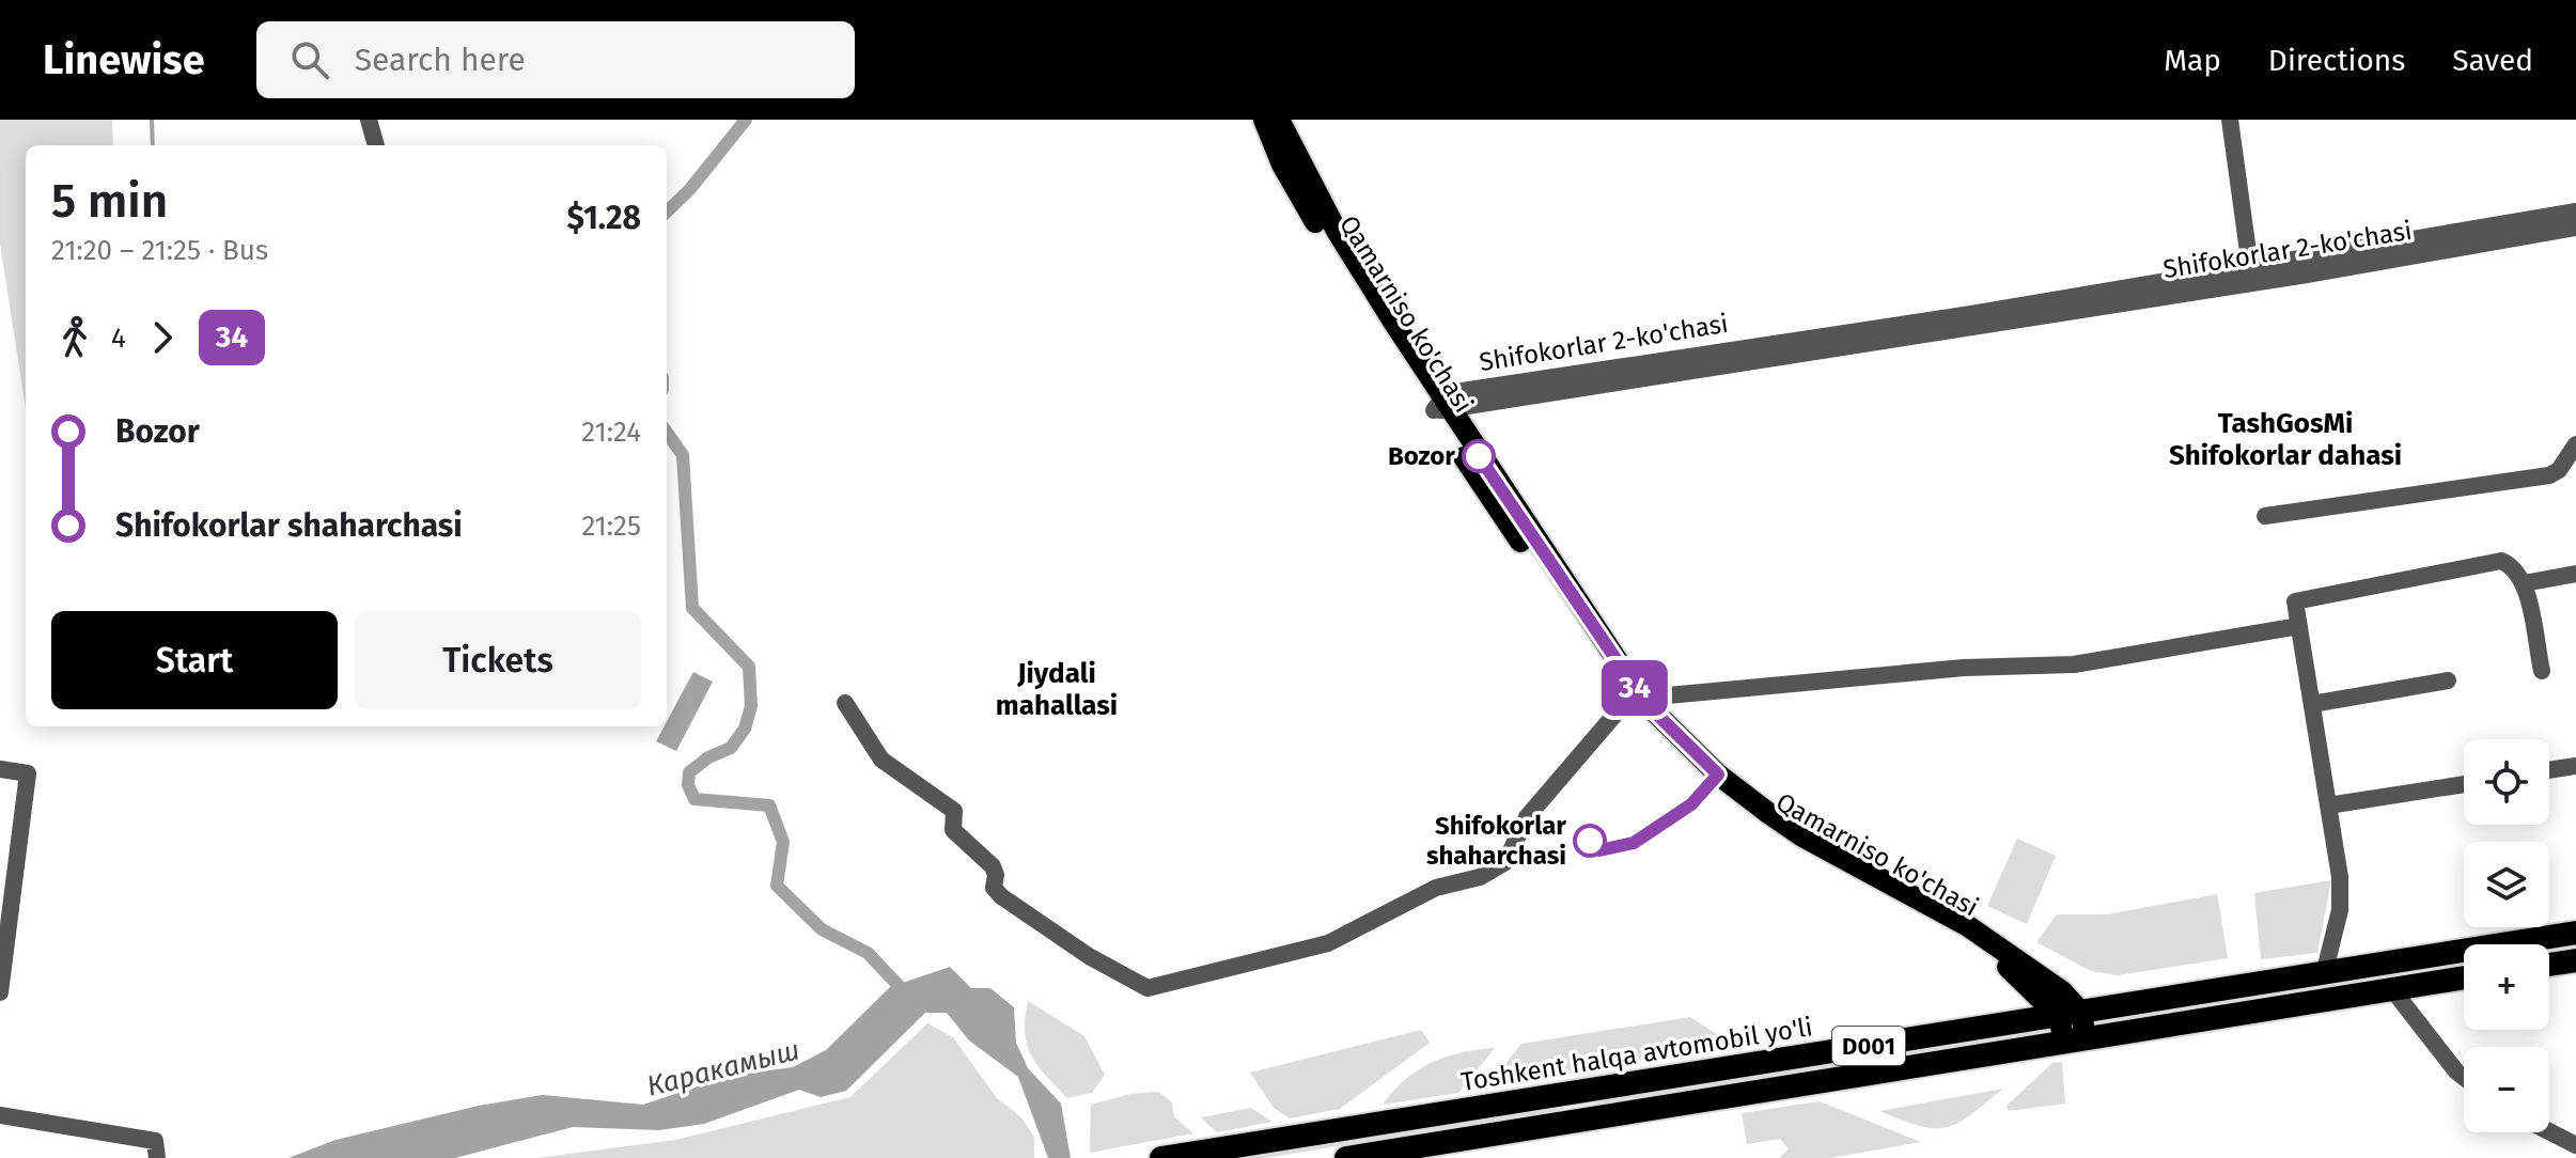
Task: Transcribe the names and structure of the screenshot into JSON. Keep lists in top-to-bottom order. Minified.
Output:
{"streets":{"highway":["D001","Toshkent halqa avtomobil yo'li"],"main road":["Qamarniso ko'chasi"],"street":["Shifokorlar 2-ko'chasi"]},"crossings":[["Shifokorlar 2-ko'chasi","Qamarniso ko'chasi"],["Qamarniso ko'chasi","Toshkent halqa avtomobil yo'li"]],"districts":["TashGosMi Shifokorlar dahasi","Jiydali mahallasi"],"water":["Каракамыш"],"places":["Bozor","Shifokorlar shaharchasi"],"lines":["bus line 34"],"page":{"header":"Linewise","search":"Search here","nav":["Map","Directions","Saved"],"on_map":"34","heading":["5 min","21:20 – 21:25 · Bus","$1.28"],"legs":["4","34"],"list":[{"name":"Bozor","value":"21:24"},{"name":"Shifokorlar shaharchasi","value":"21:25"}],"buttons":["Start","Tickets"],"map_buttons":["+","−"]}}
